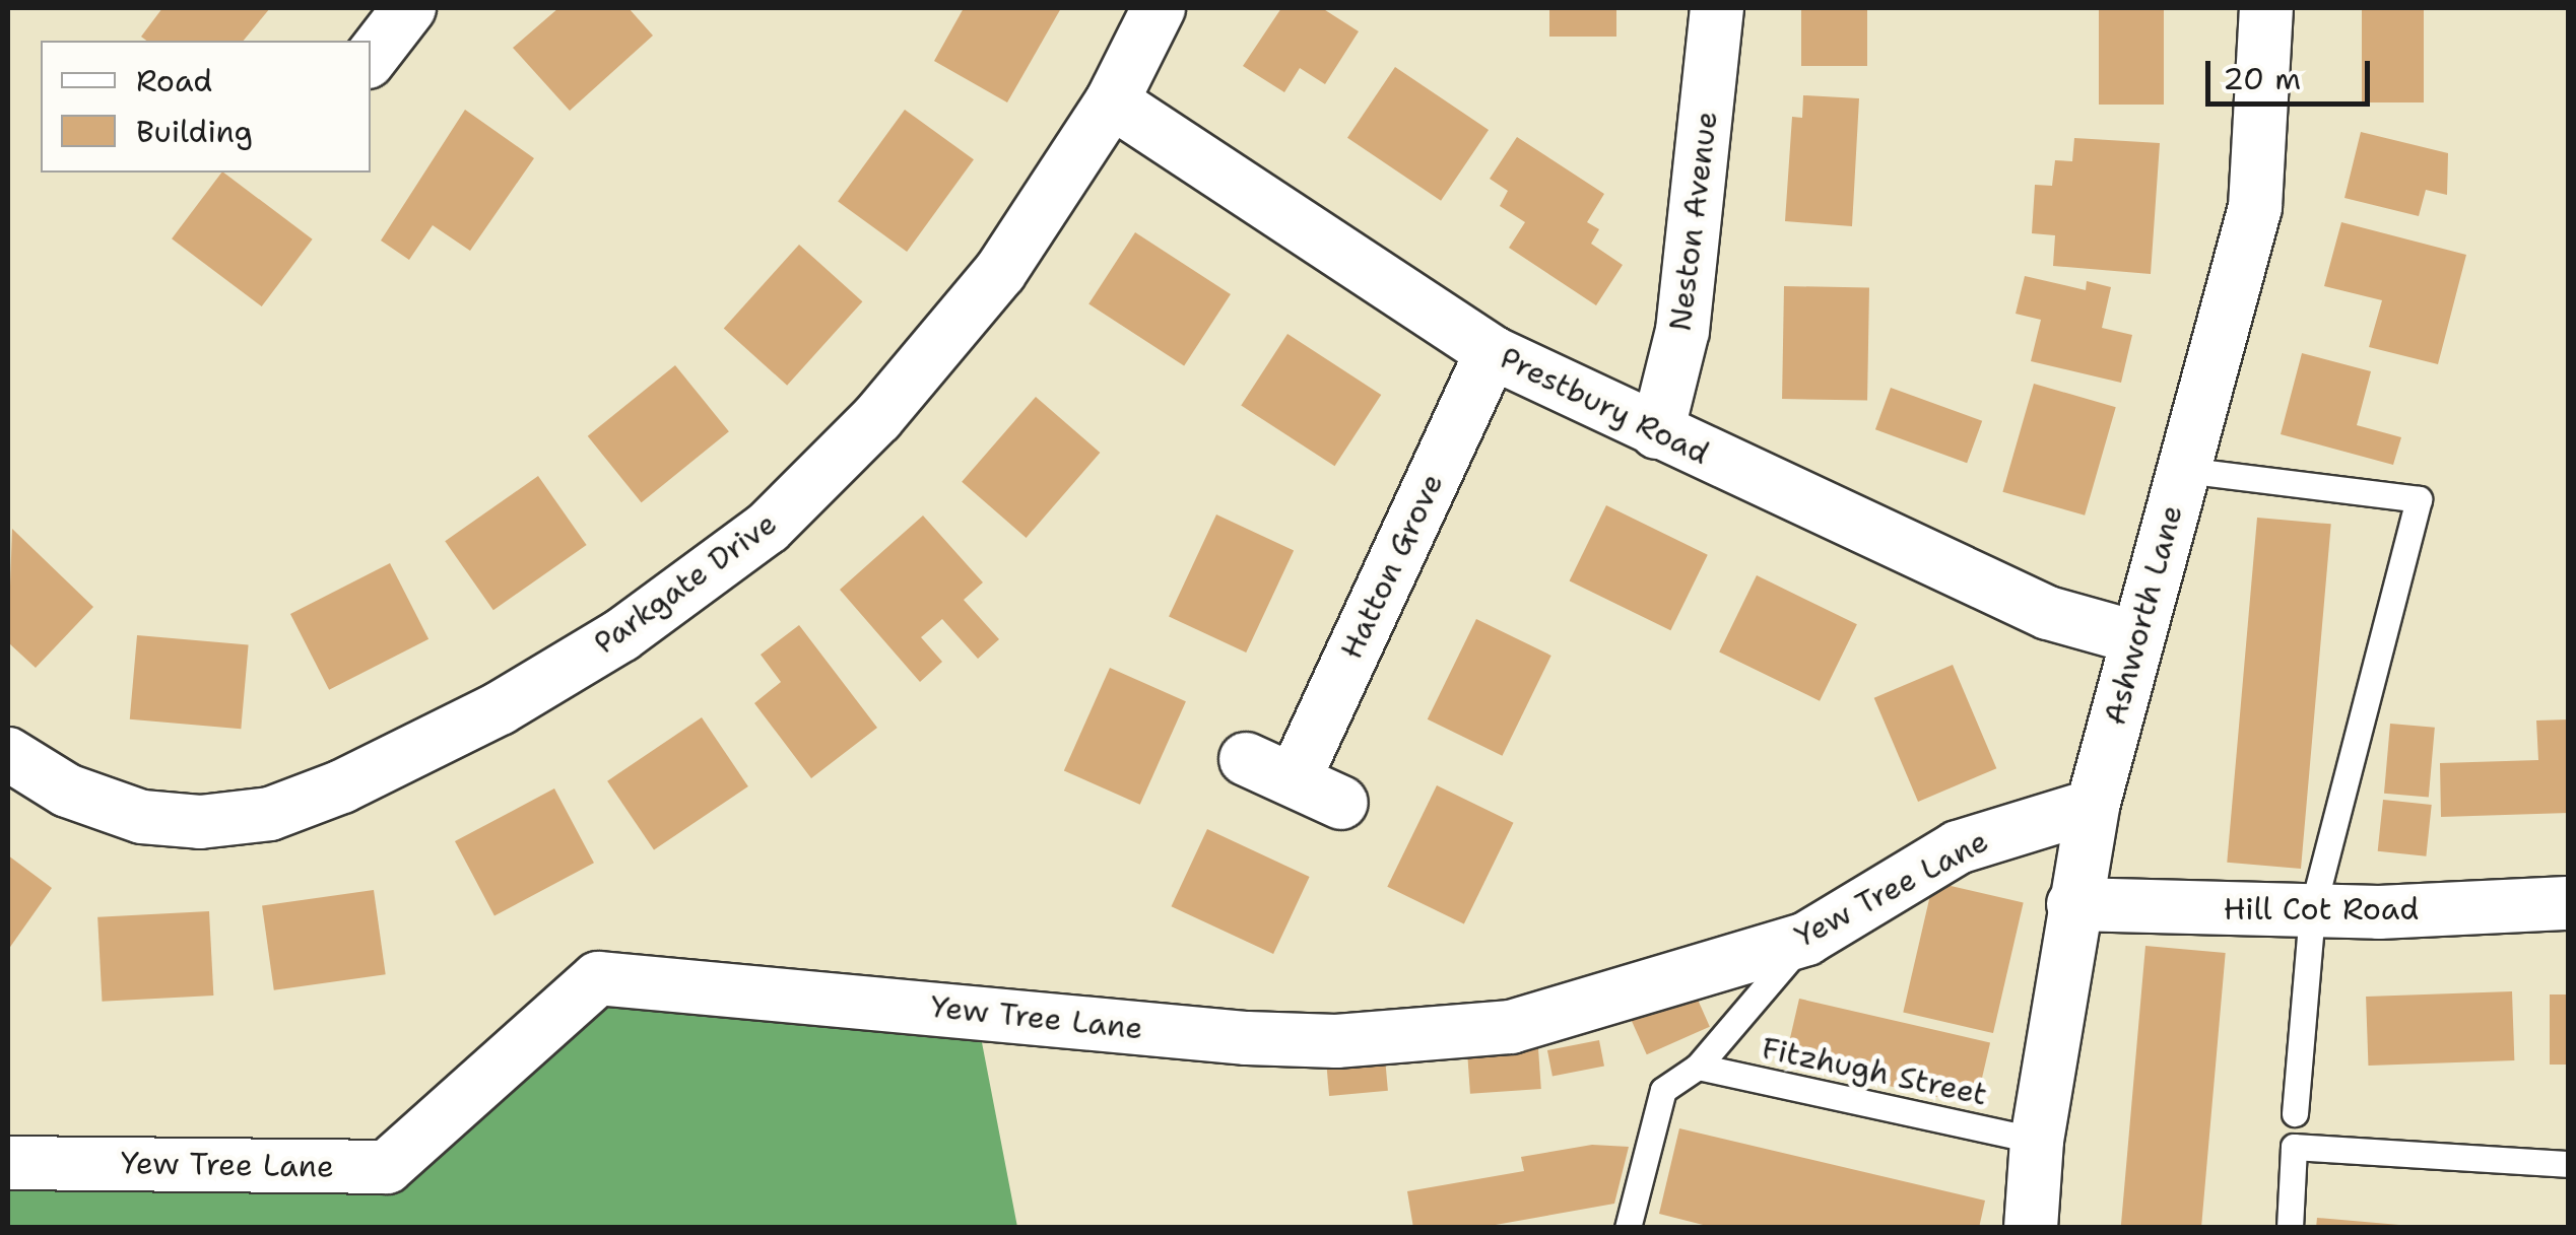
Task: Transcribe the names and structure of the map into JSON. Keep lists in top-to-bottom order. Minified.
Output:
{"streets":{"street":["Neston Avenue","Prestbury Road","Hatton Grove","Parkgate Drive","Ashworth Lane","Yew Tree Lane","Hill Cot Road"],"lane":["Fitzhugh Street"]},"crossings":[["Neston Avenue","Prestbury Road"],["Prestbury Road","Hatton Grove"],["Prestbury Road","Parkgate Drive"],["Prestbury Road","Ashworth Lane"],["Ashworth Lane","Yew Tree Lane"],["Ashworth Lane","Hill Cot Road"],["Ashworth Lane","Fitzhugh Street"]],"legend":["Road","Building"],"scale_bar":"20 m"}
